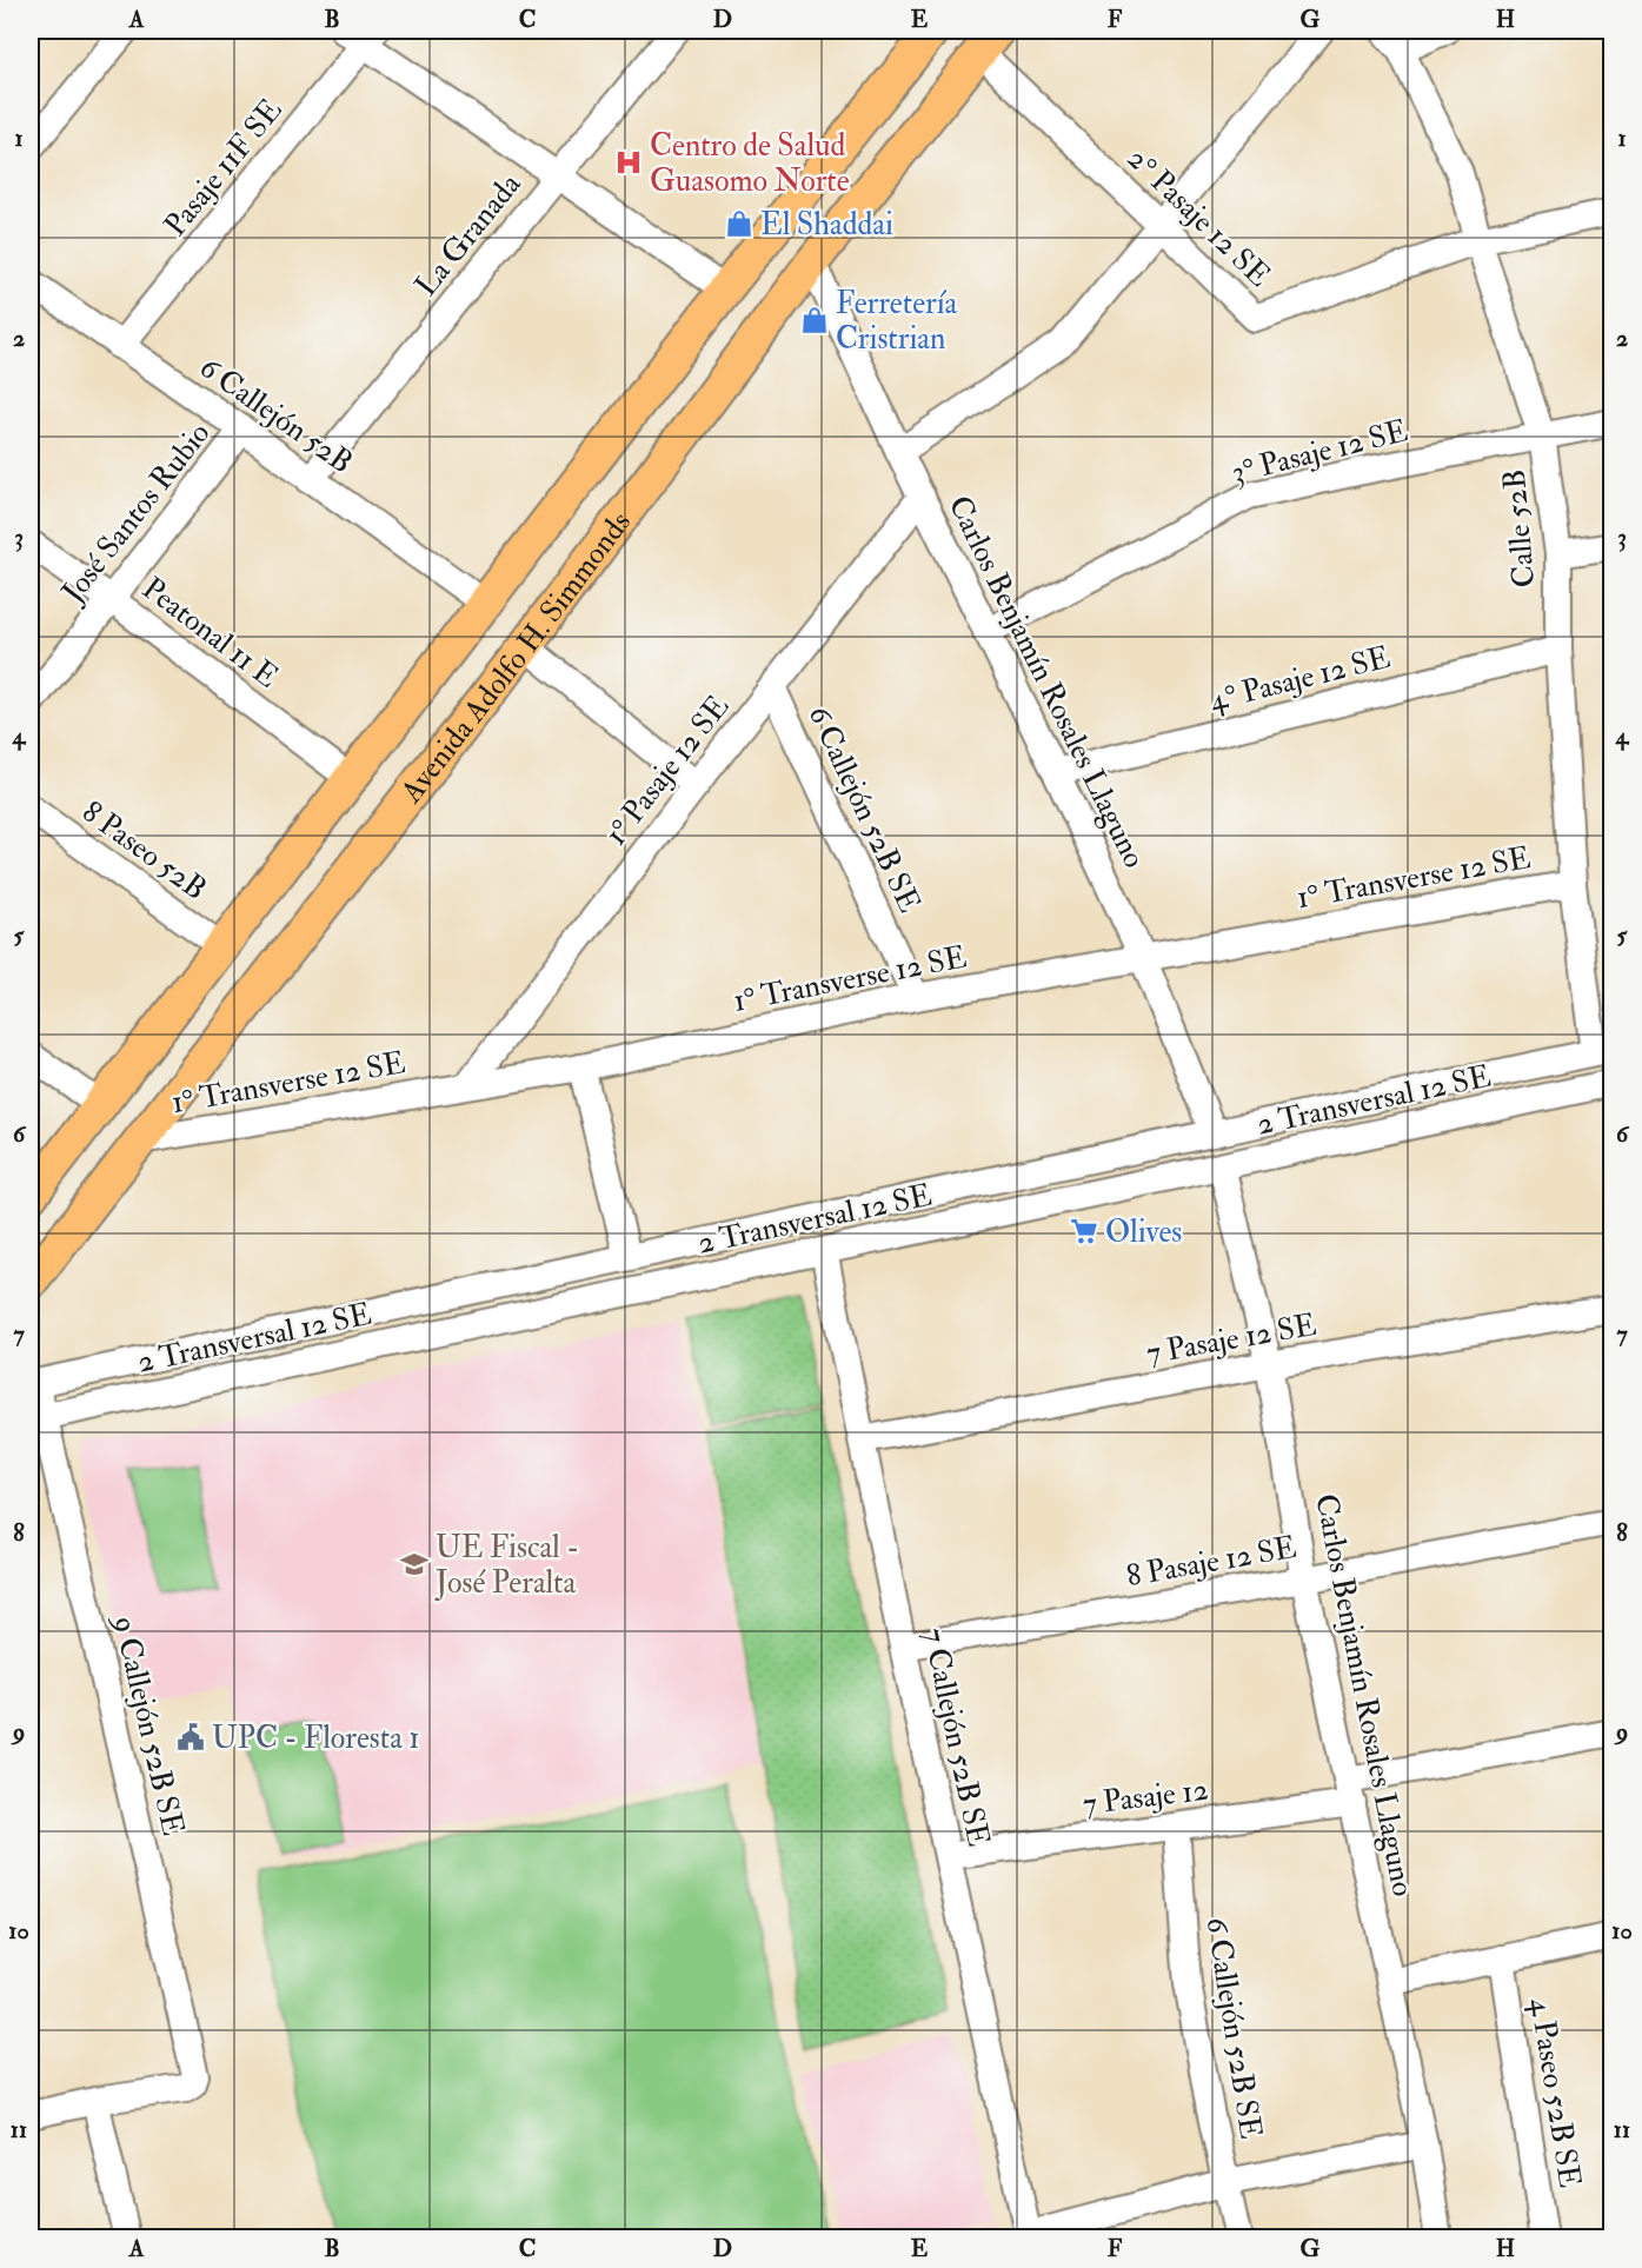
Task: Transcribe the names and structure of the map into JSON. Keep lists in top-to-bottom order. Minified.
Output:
{"streets":{"main road":["Avenida Adolfo H. Simmonds"],"street":["Pasaje 11F SE","2° Pasaje 12 SE","La Granada","6 Callejón 52B","3° Pasaje 12 SE","José Santos Rubio","Calle 52B","Peatonal 11 E","4° Pasaje 12 SE","Carlos Benjamín Rosales Llaguno","1° Pasaje 12 SE","6 Callejón 52B SE","8 Paseo 52B","1° Transverse 12 SE","2 Transversal 12 SE","7 Pasaje 12 SE","8 Pasaje 12 SE","9 Callejón 52B SE","7 Callejón 52B SE","7 Pasaje 12","4 Paseo 52B SE"]},"crossings":[["Pasaje 11F SE","6 Callejón 52B"],["2° Pasaje 12 SE","Calle 52B"],["2° Pasaje 12 SE","Avenida Adolfo H. Simmonds"],["La Granada","6 Callejón 52B"],["6 Callejón 52B","José Santos Rubio"],["6 Callejón 52B","Avenida Adolfo H. Simmonds"],["3° Pasaje 12 SE","Calle 52B"],["3° Pasaje 12 SE","Carlos Benjamín Rosales Llaguno"],["José Santos Rubio","Peatonal 11 E"],["Calle 52B","4° Pasaje 12 SE"],["Calle 52B","1° Transverse 12 SE"],["Calle 52B","2 Transversal 12 SE"],["Peatonal 11 E","Avenida Adolfo H. Simmonds"],["Avenida Adolfo H. Simmonds","Carlos Benjamín Rosales Llaguno"],["Avenida Adolfo H. Simmonds","8 Paseo 52B"],["Avenida Adolfo H. Simmonds","1° Transverse 12 SE"],["4° Pasaje 12 SE","Carlos Benjamín Rosales Llaguno"],["Carlos Benjamín Rosales Llaguno","1° Pasaje 12 SE"],["Carlos Benjamín Rosales Llaguno","1° Transverse 12 SE"],["Carlos Benjamín Rosales Llaguno","2 Transversal 12 SE"],["Carlos Benjamín Rosales Llaguno","7 Pasaje 12 SE"],["Carlos Benjamín Rosales Llaguno","8 Pasaje 12 SE"],["Carlos Benjamín Rosales Llaguno","7 Pasaje 12"],["1° Pasaje 12 SE","6 Callejón 52B SE"],["1° Pasaje 12 SE","1° Transverse 12 SE"],["6 Callejón 52B SE","1° Transverse 12 SE"],["6 Callejón 52B SE","7 Pasaje 12"],["2 Transversal 12 SE","9 Callejón 52B SE"],["2 Transversal 12 SE","7 Callejón 52B SE"],["7 Pasaje 12 SE","7 Callejón 52B SE"],["8 Pasaje 12 SE","7 Callejón 52B SE"],["7 Callejón 52B SE","7 Pasaje 12"]],"places":{"hospital":["Centro de Salud Guasomo Norte"],"shop":["El Shaddai","Ferretería Cristrian"],"supermarket":["Olives"],"school or university":["UE Fiscal - José Peralta"],"public building":["UPC - Floresta 1"]},"grid":{"columns":["A","B","C","D","E","F","G","H"],"rows":["1","2","3","4","5","6","7","8","9","10","11"]}}
